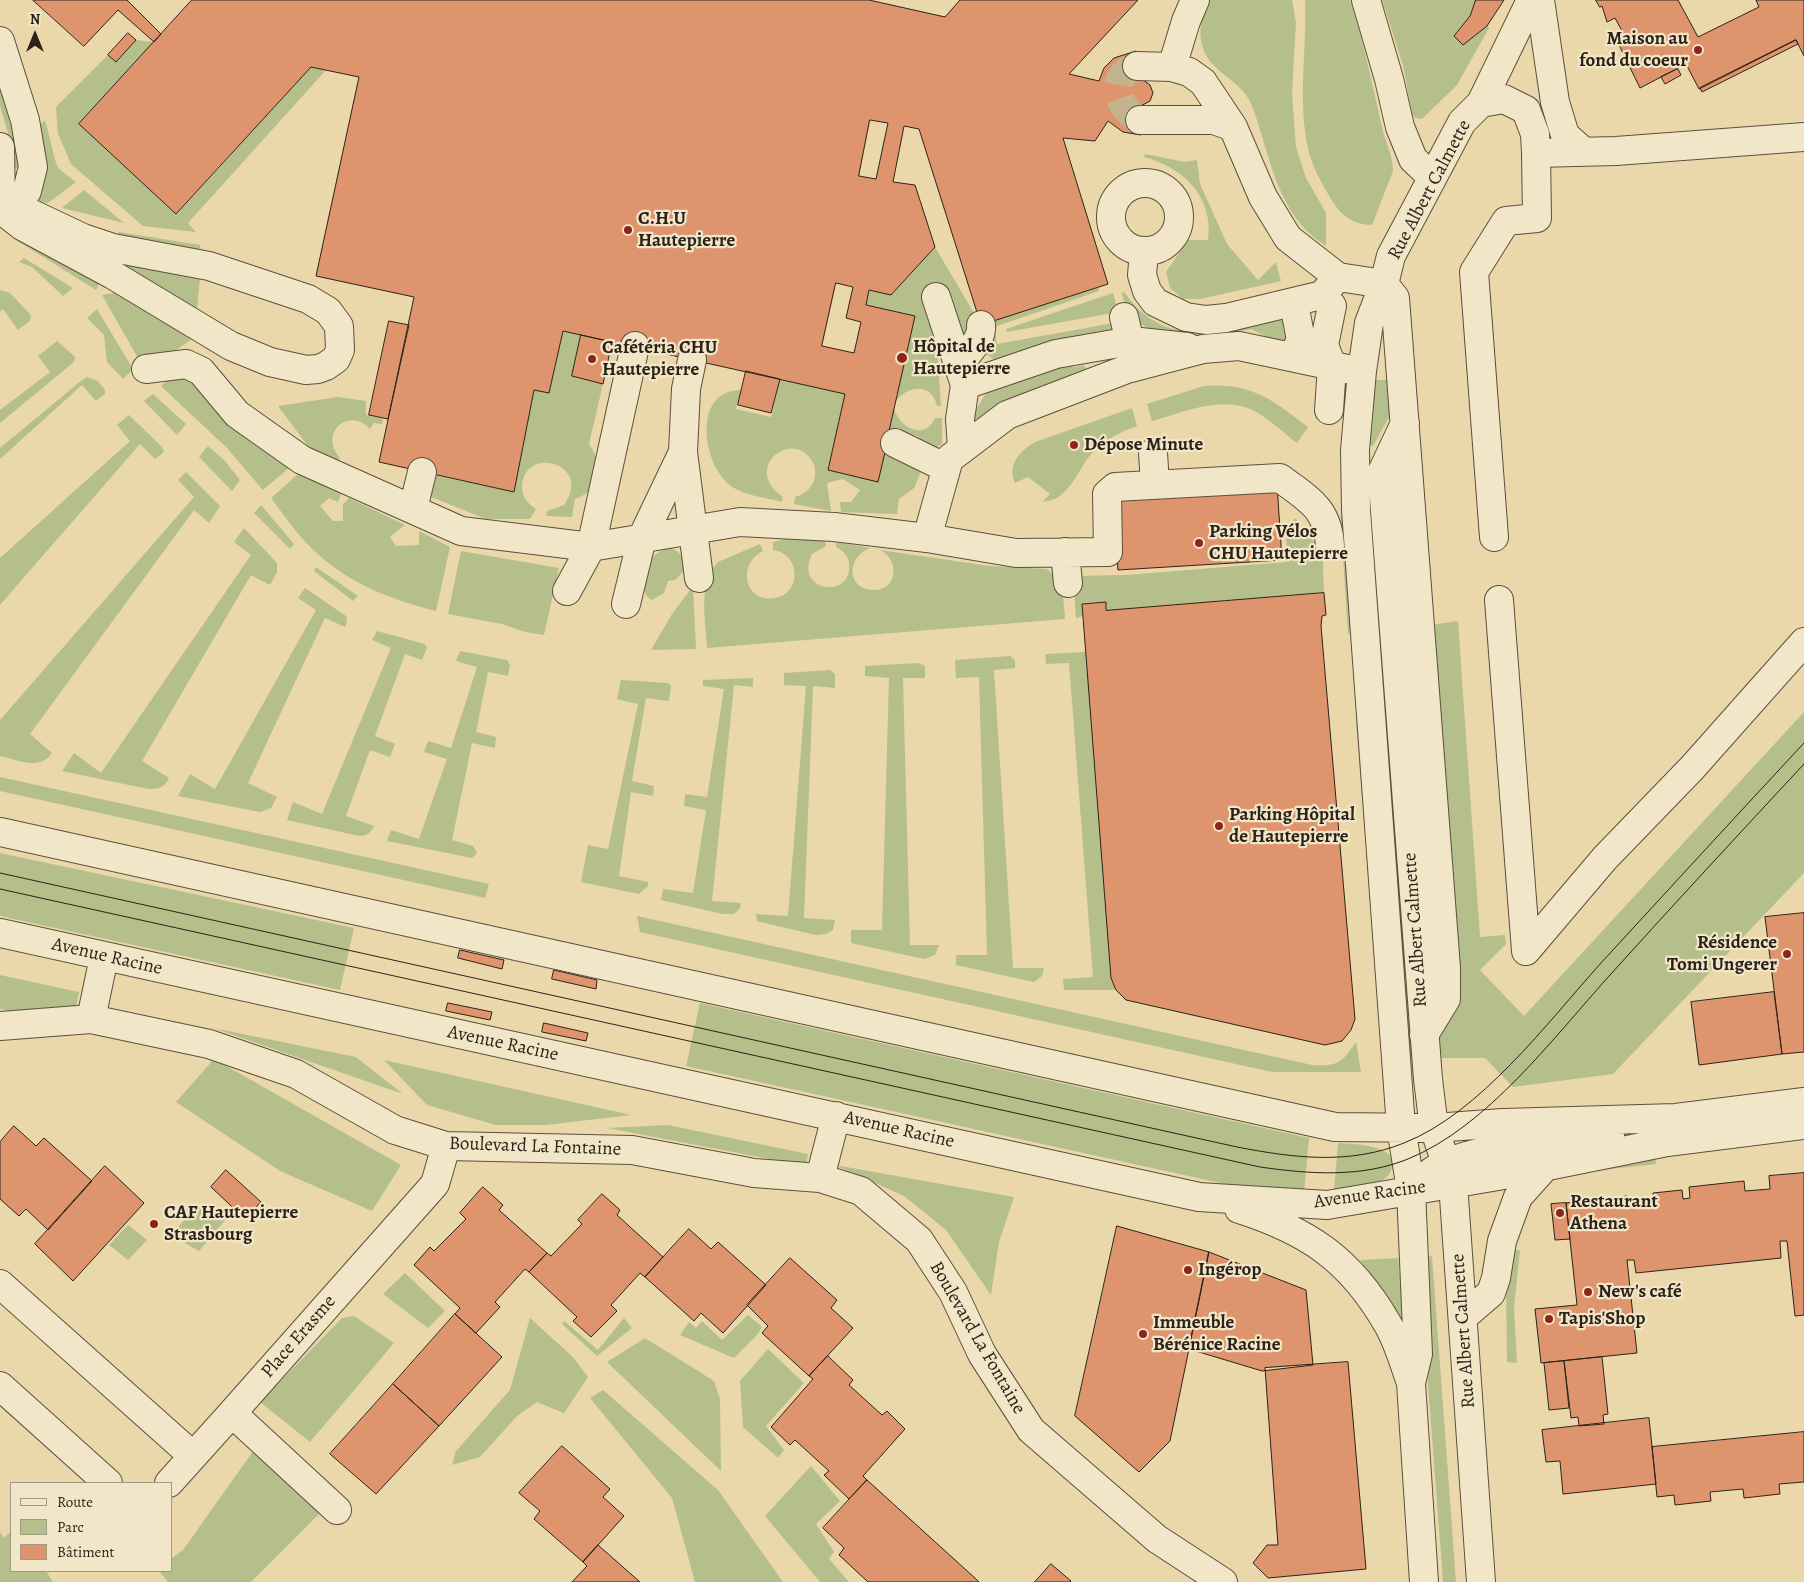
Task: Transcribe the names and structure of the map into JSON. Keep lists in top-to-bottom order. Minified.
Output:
{"streets":{"street":["Rue Albert Calmette","Avenue Racine","Boulevard La Fontaine","Place Erasme"]},"crossings":[["Rue Albert Calmette","Avenue Racine"],["Boulevard La Fontaine","Place Erasme"]],"places":["Maison au fond du coeur","C.H.U Hautepierre","Hôpital de Hautepierre","Cafétéria CHU Hautepierre","Dépose Minute","Parking Vélos CHU Hautepierre","Parking Hôpital de Hautepierre","Résidence Tomi Ungerer","Restaurant Athena","CAF Hautepierre Strasbourg","Ingérop","New's café","Tapis'Shop","Immeuble Bérénice Racine"],"legend":["Route","Parc","Bâtiment"],"north":"top"}
